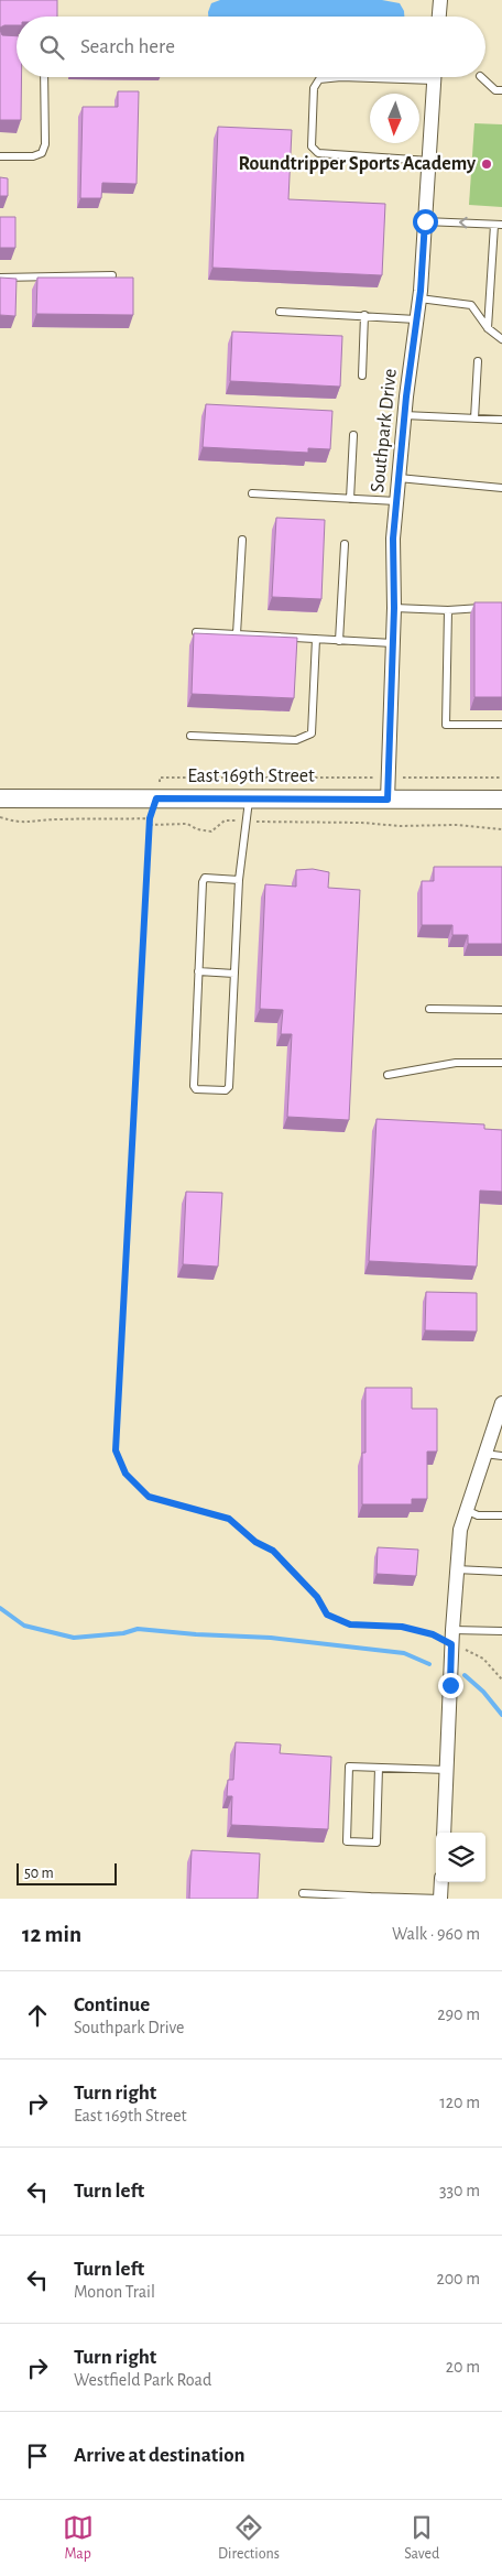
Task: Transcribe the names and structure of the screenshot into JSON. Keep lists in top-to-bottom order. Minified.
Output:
{"streets":{"street":["Southpark Drive","East 169th Street"]},"crossings":[["Southpark Drive","East 169th Street"]],"places":["Roundtripper Sports Academy"],"scale_bar":"50 m","north":"bottom","page":{"search":"Search here","scale":"50 m","heading":["12 min","Walk · 960 m"],"list":[["Continue","Southpark Drive","290 m"],["Turn right","East 169th Street","120 m"],["Turn left","330 m"],["Turn left","Monon Trail","200 m"],["Turn right","Westfield Park Road","20 m"],"Arrive at destination"],"nav":["Map","Directions","Saved"]}}
